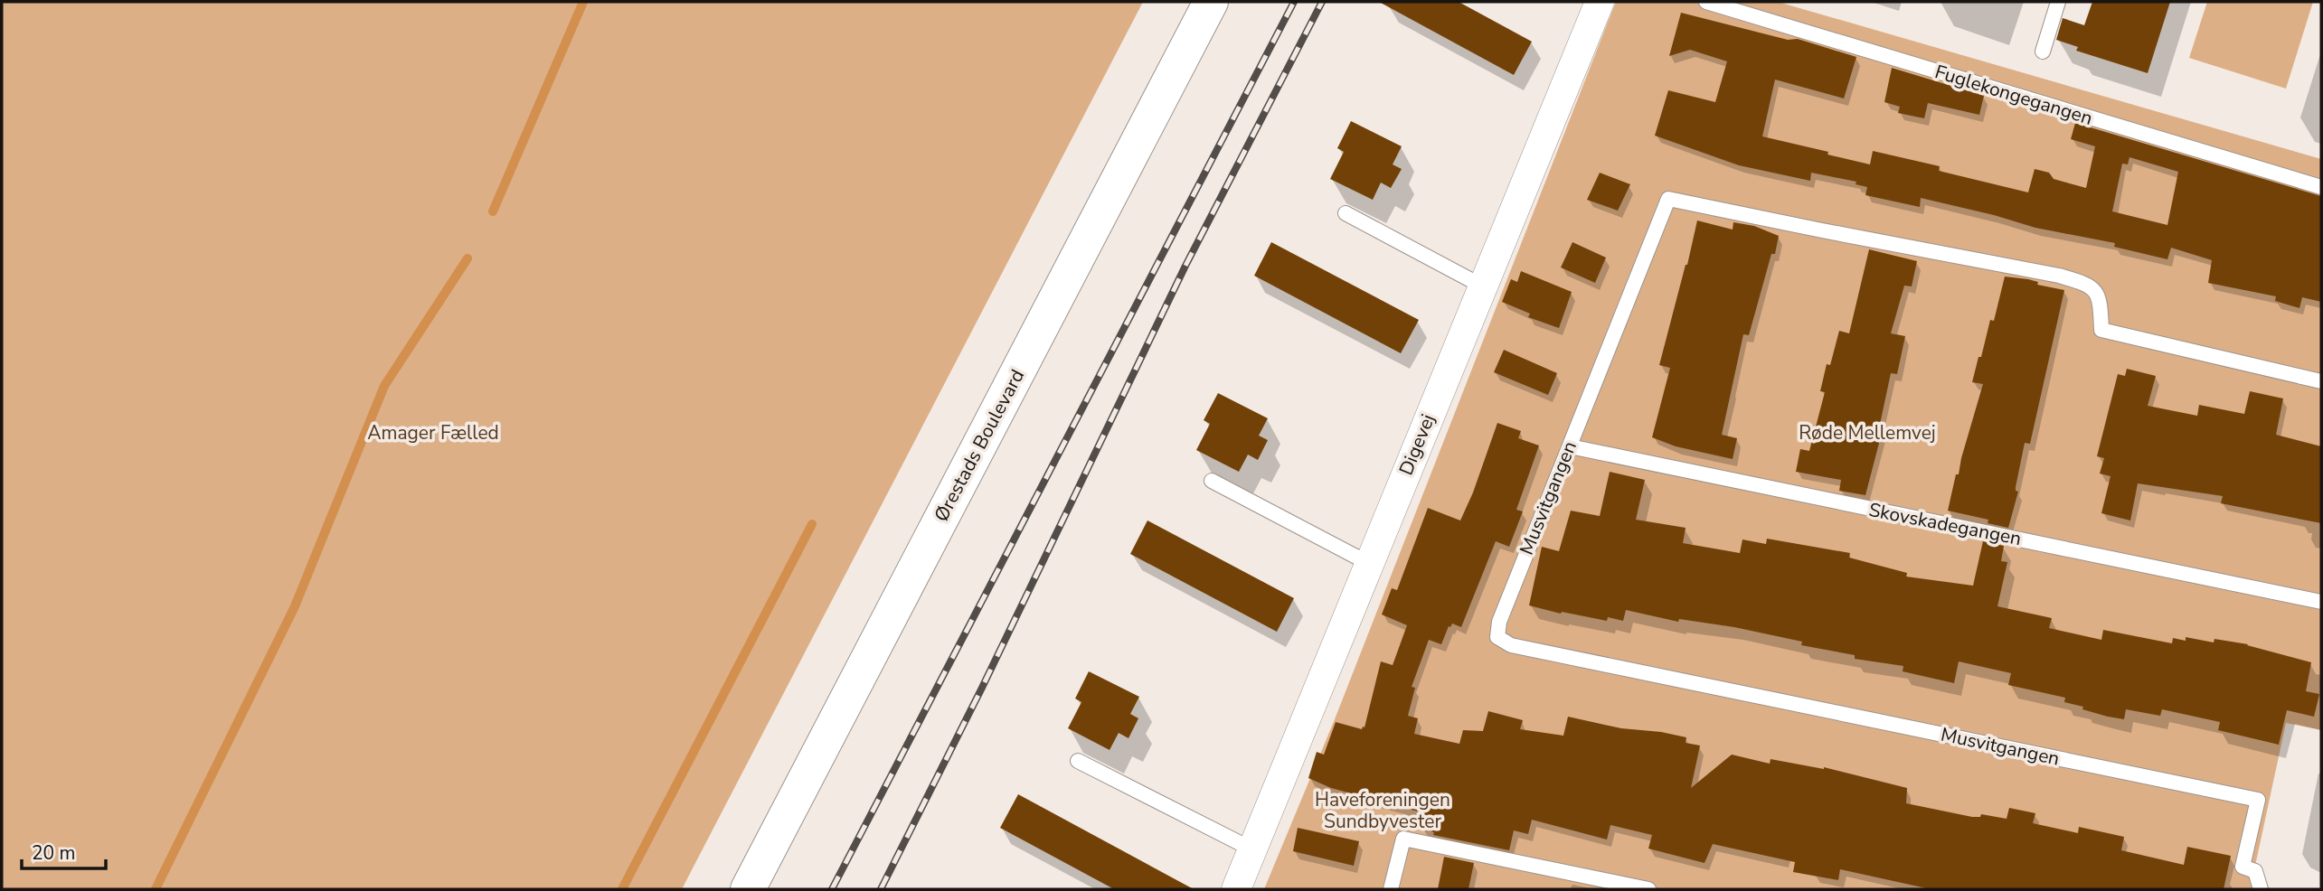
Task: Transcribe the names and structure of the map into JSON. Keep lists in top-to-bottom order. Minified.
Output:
{"streets":{"street":["Digevej","Ørestads Boulevard"],"lane":["Fuglekongegangen","Musvitgangen","Skovskadegangen"]},"crossings":[["Musvitgangen","Skovskadegangen"]],"parks":["Amager Fælled","Røde Mellemvej","Haveforeningen Sundbyvester"],"scale_bar":"20 m"}
